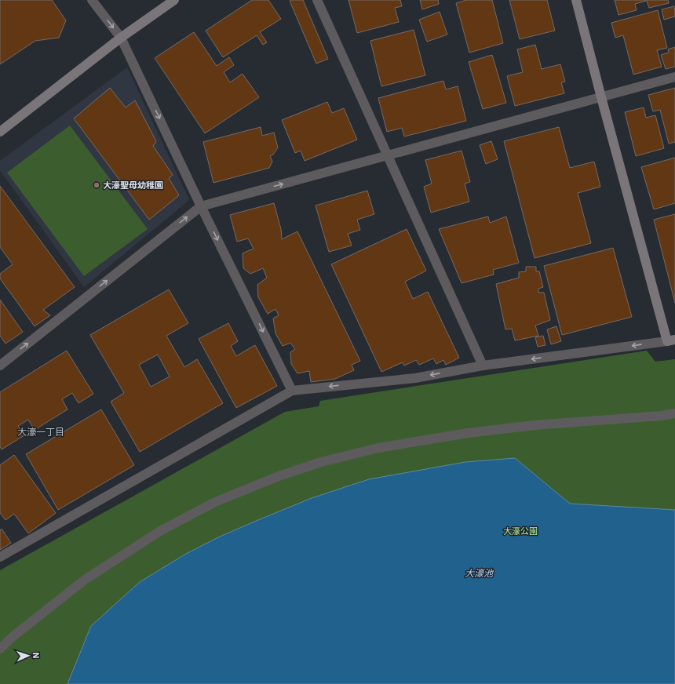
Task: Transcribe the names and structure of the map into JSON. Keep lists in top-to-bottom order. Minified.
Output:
{"districts":["大濠一丁目"],"water":["大濠池"],"parks":["大濠公園"],"places":["大濠聖母幼稚園"],"north":"right"}
